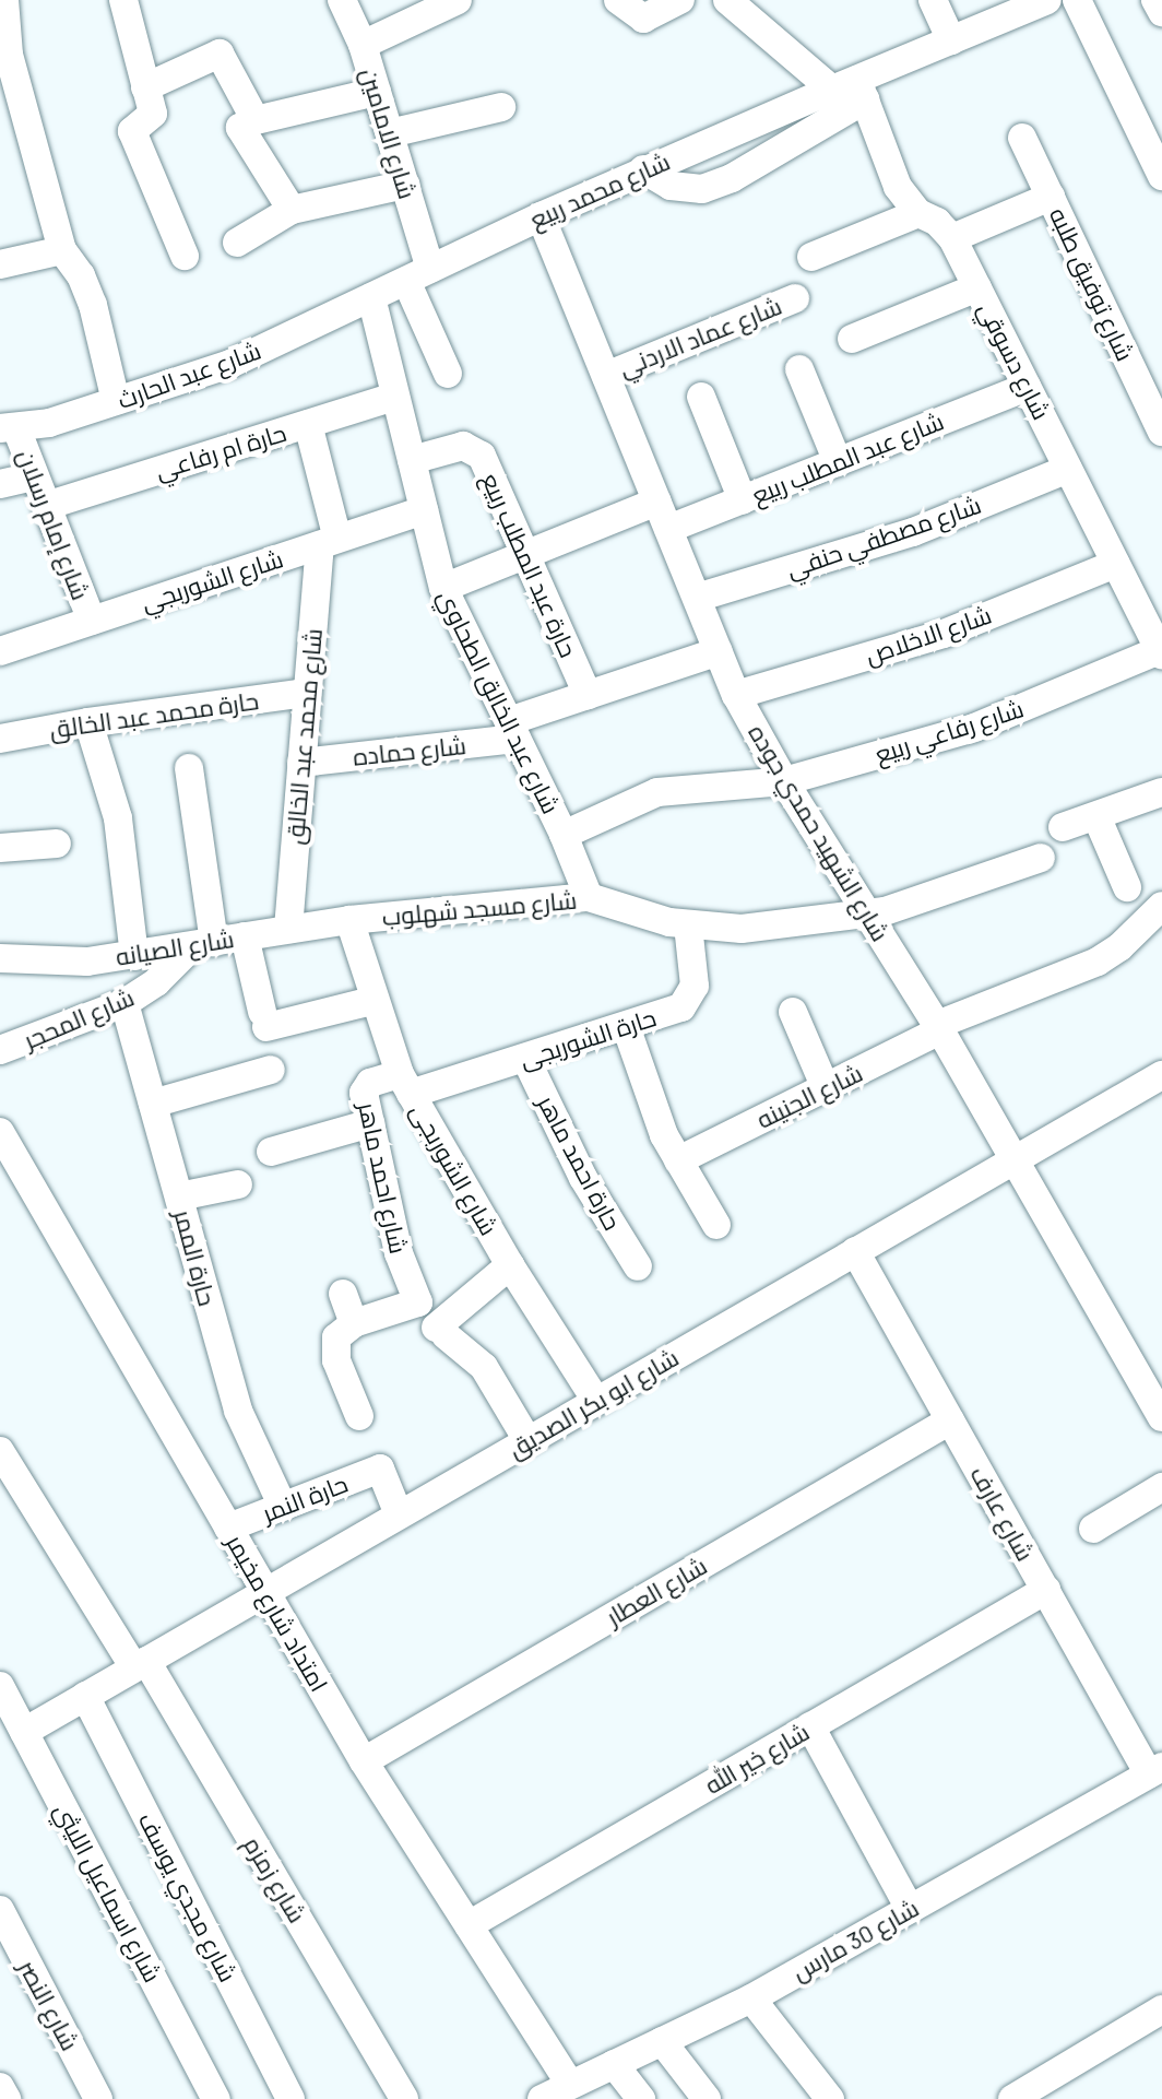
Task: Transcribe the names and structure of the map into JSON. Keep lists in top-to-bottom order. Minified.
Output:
{"streets":{"street":["شارع الامامين","شارع محمد ربيع","شارع توفيق طلبه","شارع عماد الاردني","شارع دسوقي","شارع عبد الحارث","حارة ام رفاعي","شارع عبد المطلب ربيع","شارع إمام رسلان","شارع مصطفي حنفي","حارة عبد المطلب ربيع","شارع الشوربجي","شارع الاخلاص","شارع عبد الخالق الطحاوي","حارة محمد عبد الخالق","شارع رفاعي ربيع","شارع محمد عبد الخالق","شارع حماده","شارع الشهيد حمدي جوده","شارع مسجد شهلوب","شارع الصيانه","شارع المحجر","حارة الشوربجى","شارع الجنينه","حارة احمد ماهر","شارع الشوربجى","شارع احمد ماهر","حارة الممر","شارع ابو بكر الصديق","حارة النمر","شارع عارف","شارع العطار","امتداد شارع مخيمر","شارع خير الله","شارع زمزم","شارع اسماعيل الليثي","شارع مجدي يوسف","شارع 30 مارس","شارع النصر"]},"crossings":[["شارع الامامين","شارع محمد ربيع"],["شارع محمد ربيع","شارع دسوقي"],["شارع محمد ربيع","شارع عبد الحارث"],["شارع محمد ربيع","شارع عبد الخالق الطحاوي"],["شارع محمد ربيع","شارع الشهيد حمدي جوده"],["شارع عماد الاردني","شارع الشهيد حمدي جوده"],["شارع دسوقي","شارع عبد المطلب ربيع"],["شارع دسوقي","شارع مصطفي حنفي"],["شارع دسوقي","شارع الاخلاص"],["شارع دسوقي","شارع رفاعي ربيع"],["شارع عبد الحارث","شارع إمام رسلان"],["شارع عبد الحارث","شارع عبد الخالق الطحاوي"],["حارة ام رفاعي","شارع إمام رسلان"],["حارة ام رفاعي","شارع عبد الخالق الطحاوي"],["حارة ام رفاعي","شارع محمد عبد الخالق"],["شارع عبد المطلب ربيع","شارع الشهيد حمدي جوده"],["شارع إمام رسلان","شارع الشوربجي"],["شارع مصطفي حنفي","شارع الشهيد حمدي جوده"],["حارة عبد المطلب ربيع","شارع عبد الخالق الطحاوي"],["حارة عبد المطلب ربيع","شارع حماده"],["شارع الشوربجي","شارع عبد الخالق الطحاوي"],["شارع الشوربجي","شارع محمد عبد الخالق"],["شارع الاخلاص","شارع الشهيد حمدي جوده"],["شارع عبد الخالق الطحاوي","شارع رفاعي ربيع"],["شارع عبد الخالق الطحاوي","شارع حماده"],["شارع عبد الخالق الطحاوي","شارع مسجد شهلوب"],["حارة محمد عبد الخالق","شارع محمد عبد الخالق"],["شارع رفاعي ربيع","شارع الشهيد حمدي جوده"],["شارع محمد عبد الخالق","شارع حماده"],["شارع محمد عبد الخالق","شارع الصيانه"],["شارع حماده","شارع الشهيد حمدي جوده"],["شارع الشهيد حمدي جوده","شارع مسجد شهلوب"],["شارع الشهيد حمدي جوده","شارع الجنينه"],["شارع الشهيد حمدي جوده","شارع ابو بكر الصديق"],["شارع مسجد شهلوب","شارع الصيانه"],["شارع مسجد شهلوب","حارة الشوربجى"],["شارع مسجد شهلوب","شارع الشوربجى"],["شارع الصيانه","شارع المحجر"],["شارع الصيانه","شارع الشوربجى"],["شارع المحجر","حارة الممر"],["حارة الشوربجى","حارة احمد ماهر"],["حارة الشوربجى","شارع الشوربجى"],["حارة الشوربجى","شارع احمد ماهر"],["شارع الشوربجى","شارع احمد ماهر"],["شارع الشوربجى","شارع ابو بكر الصديق"],["حارة الممر","حارة النمر"],["شارع ابو بكر الصديق","حارة النمر"],["شارع ابو بكر الصديق","شارع عارف"],["شارع ابو بكر الصديق","امتداد شارع مخيمر"],["شارع ابو بكر الصديق","شارع زمزم"],["شارع ابو بكر الصديق","شارع اسماعيل الليثي"],["شارع ابو بكر الصديق","شارع مجدي يوسف"],["حارة النمر","امتداد شارع مخيمر"],["شارع عارف","شارع العطار"],["شارع عارف","شارع خير الله"],["شارع عارف","شارع 30 مارس"],["شارع العطار","امتداد شارع مخيمر"],["امتداد شارع مخيمر","شارع خير الله"],["امتداد شارع مخيمر","شارع 30 مارس"]]}
